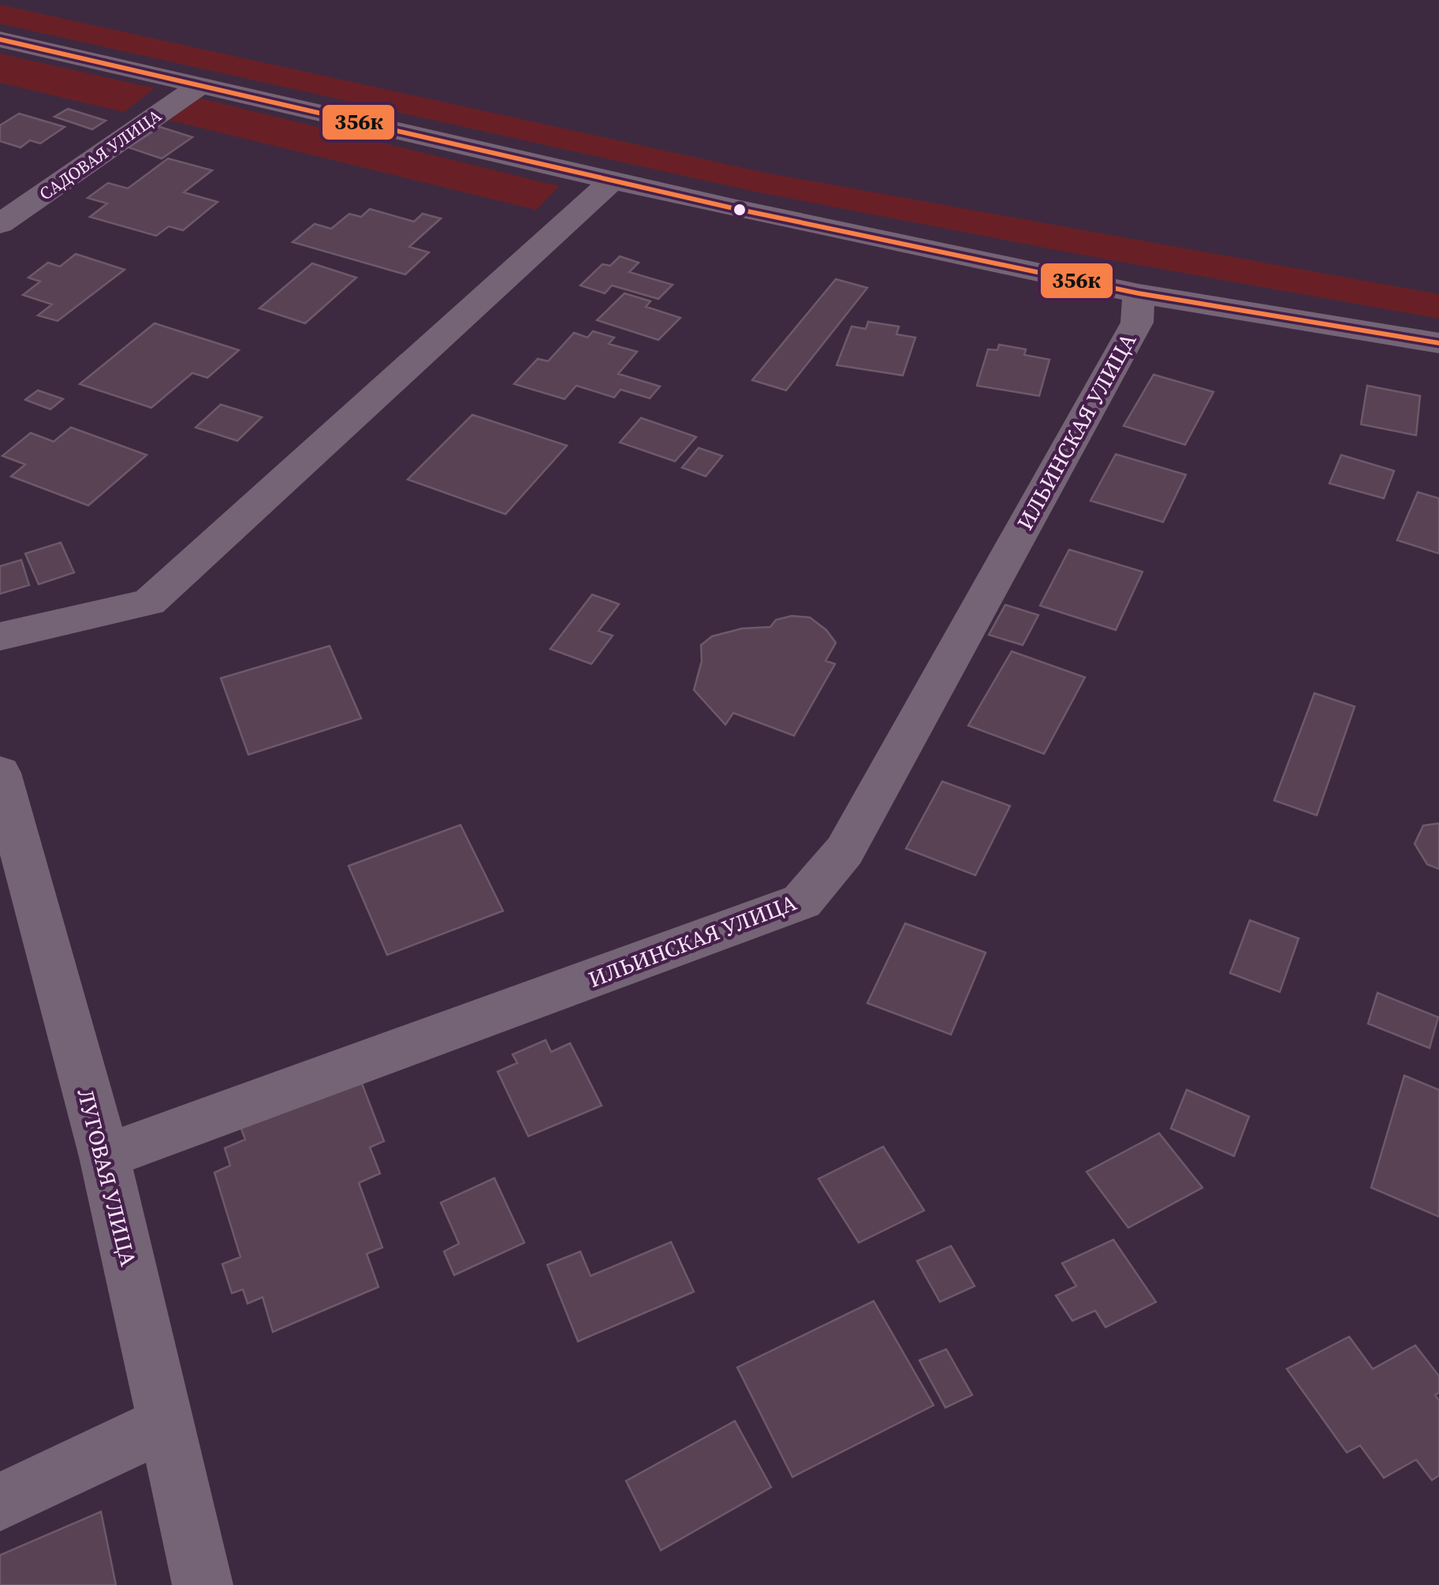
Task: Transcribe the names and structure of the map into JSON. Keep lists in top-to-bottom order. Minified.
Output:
{"streets":{"street":["САДОВАЯ УЛИЦА","ИЛЬИНСКАЯ УЛИЦА","ЛУГОВАЯ УЛИЦА"]},"crossings":[["ИЛЬИНСКАЯ УЛИЦА","ЛУГОВАЯ УЛИЦА"]],"lines":["transit line 356к"]}
